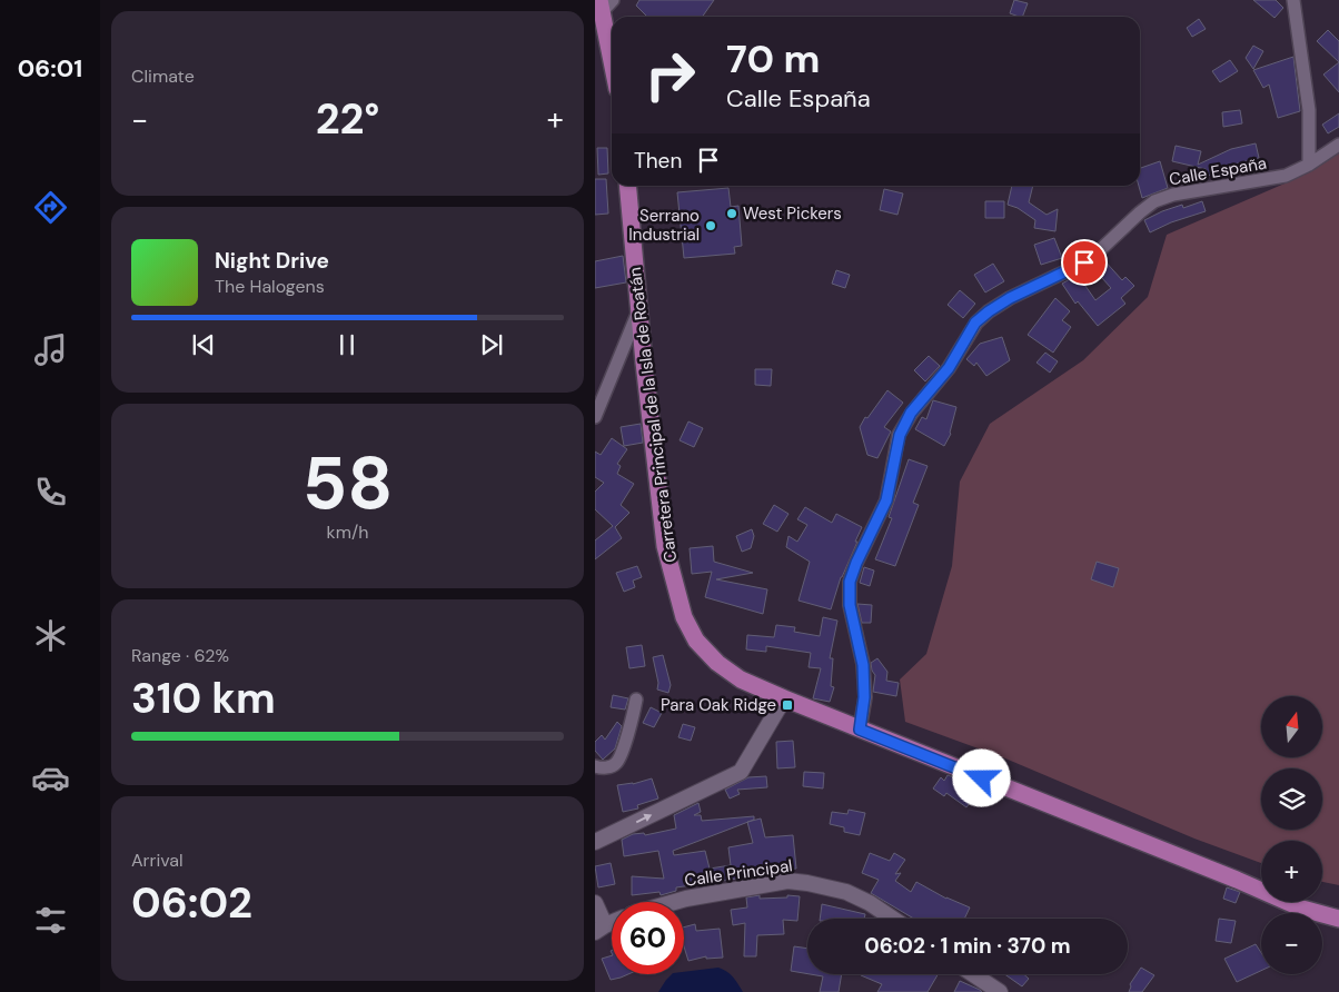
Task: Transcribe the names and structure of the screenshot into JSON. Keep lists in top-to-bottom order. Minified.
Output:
{"streets":{"main road":["Carretera Principal de la Isla de Roatán"],"street":["Calle España","Calle Principal"]},"crossings":[["Calle España","Carretera Principal de la Isla de Roatán"]],"places":{"other":["West Pickers","Serrano Industrial"],"transit":["Para Oak Ridge"]},"north":"top","page":{"tabs":"06:01","tile":["Climate",["58","km/h"],["Range · 62%","310 km"],["Arrival","06:02"]],"turn":["70 m","Calle España"],"heat":["−","22°","+"],"then":"Then","song":["Night Drive","The Halogens"],"map_buttons":["+","−"],"limit":"60","trip":"06:02 · 1 min · 370 m"}}
